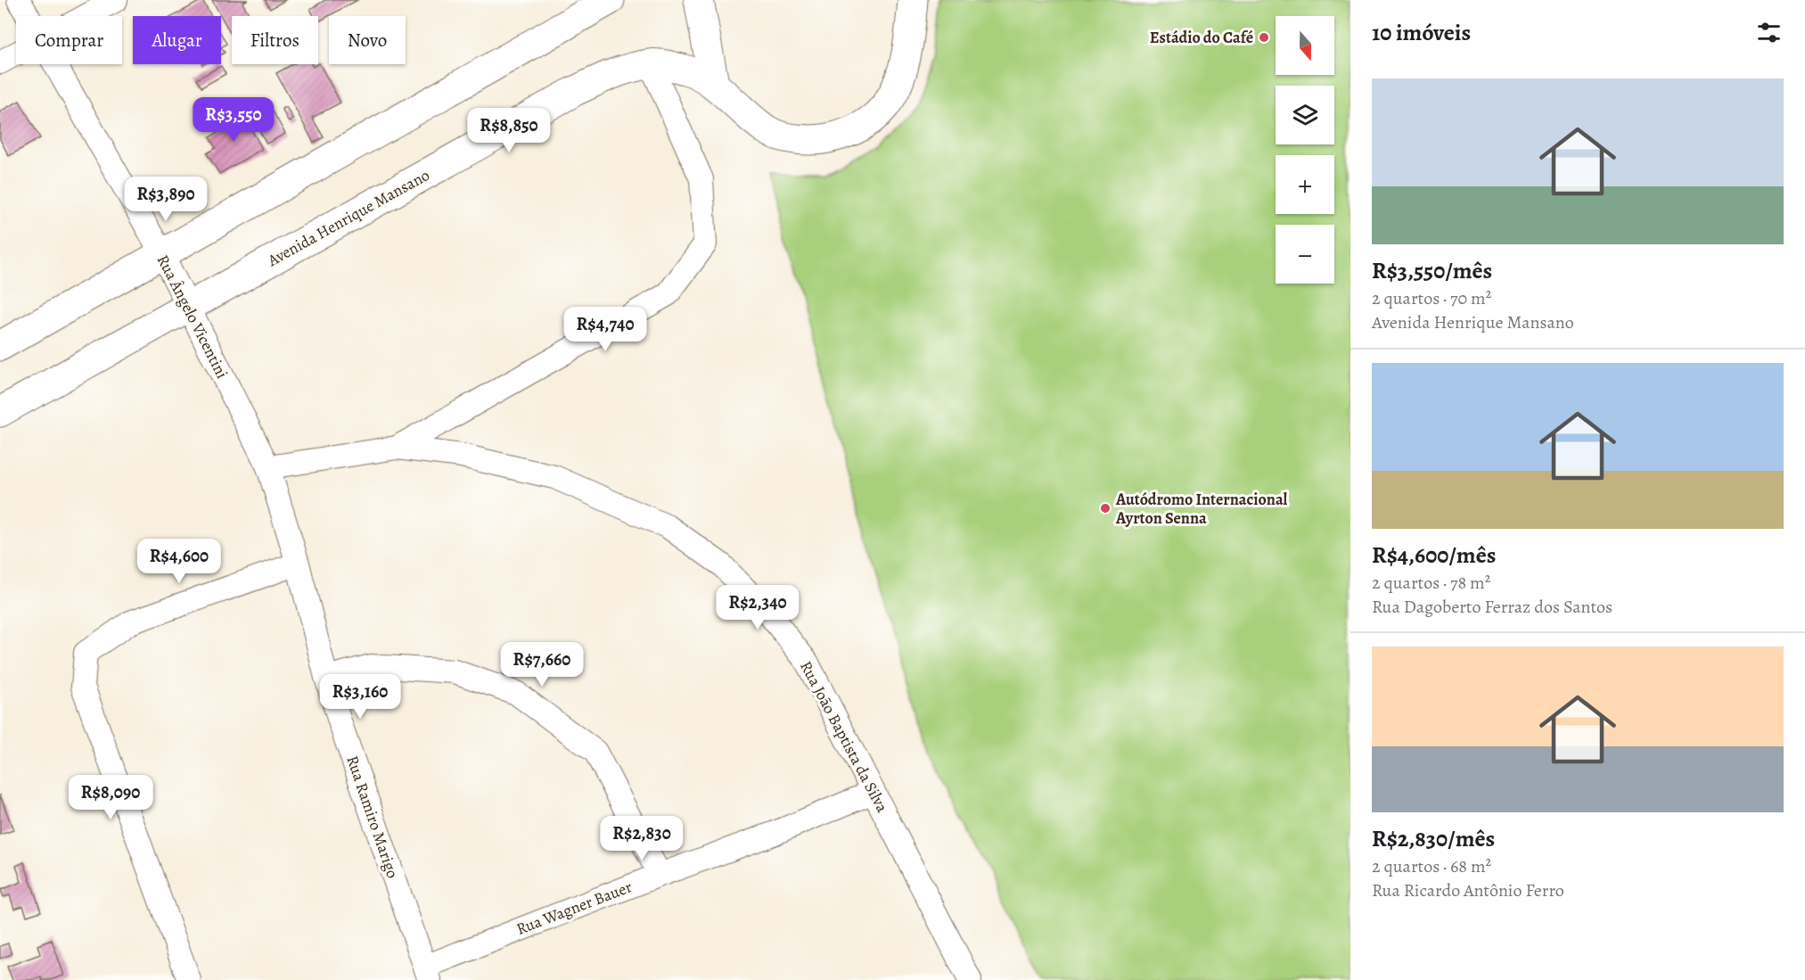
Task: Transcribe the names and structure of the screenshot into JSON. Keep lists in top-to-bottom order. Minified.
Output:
{"streets":{"street":["Avenida Henrique Mansano","Rua Ângelo Vicentini","Rua João Baptista da Silva","Rua Ramiro Marigo","Rua Wagner Bauer"]},"crossings":[["Avenida Henrique Mansano","Rua Ângelo Vicentini"],["Rua Ângelo Vicentini","Rua Ramiro Marigo"],["Rua João Baptista da Silva","Rua Wagner Bauer"],["Rua Ramiro Marigo","Rua Wagner Bauer"]],"places":["Estádio do Café","Autódromo Internacional Ayrton Senna"],"north":"bottom","page":{"heading":"10 imóveis","map_buttons":["+","−"],"chip":["Comprar","Alugar","Filtros","Novo"],"list":[{"name":"R$3,550/mês","note":"2 quartos · 70 m² · Avenida Henrique Mansano"},{"name":"R$4,600/mês","note":"2 quartos · 78 m² · Rua Dagoberto Ferraz dos Santos"},{"name":"R$2,830/mês","note":"2 quartos · 68 m² · Rua Ricardo Antônio Ferro"}],"price":["R$3,550","R$8,850","R$3,890","R$4,740","R$4,600","R$2,340","R$7,660","R$3,160","R$8,090","R$2,830"]}}
